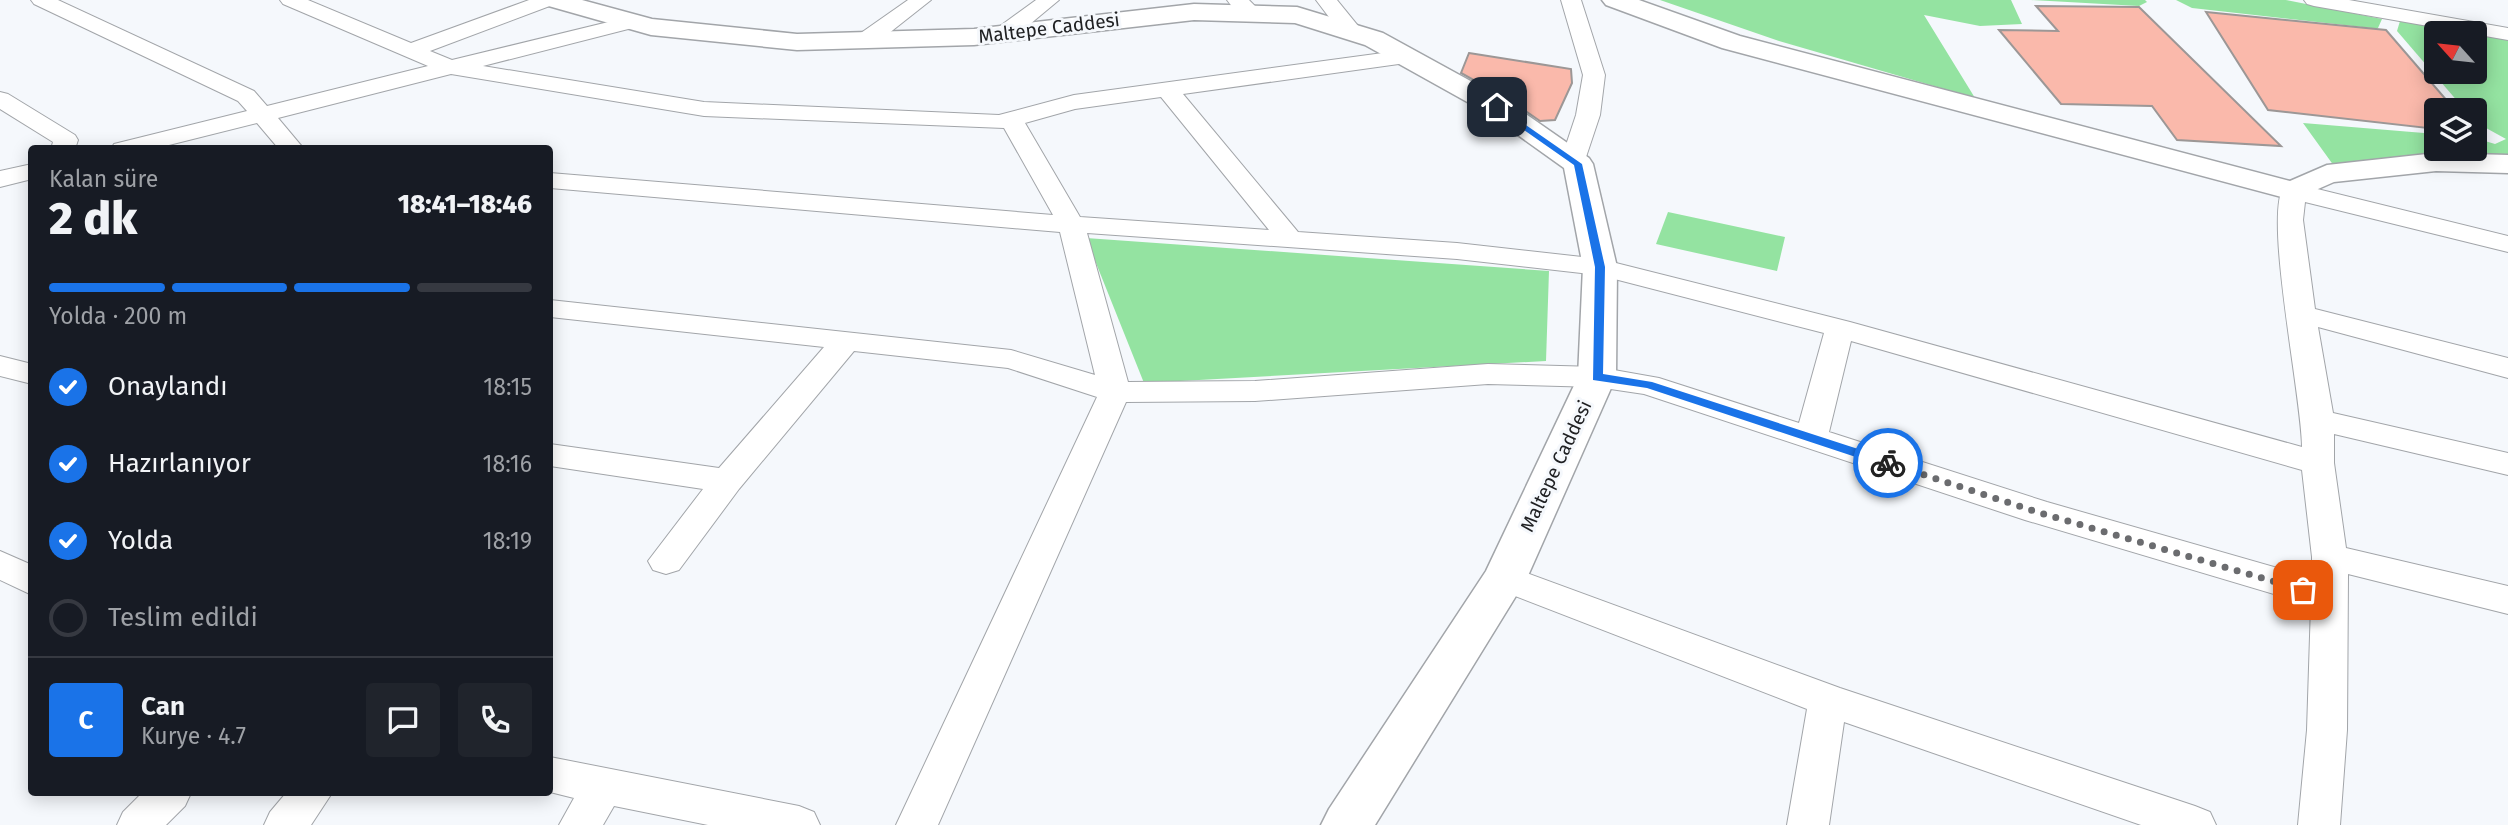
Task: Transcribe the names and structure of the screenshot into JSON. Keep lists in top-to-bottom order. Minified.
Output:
{"streets":{"street":["Maltepe Caddesi"]},"north":"top left","page":{"heading":["2 dk","Kalan süre","18:41–18:46"],"panel":["Can","Kurye · 4.7"],"bar":"Yolda · 200 m","list":[["Onaylandı","18:15"],["Hazırlanıyor","18:16"],["Yolda","18:19"],"Teslim edildi"],"round":"C"}}
